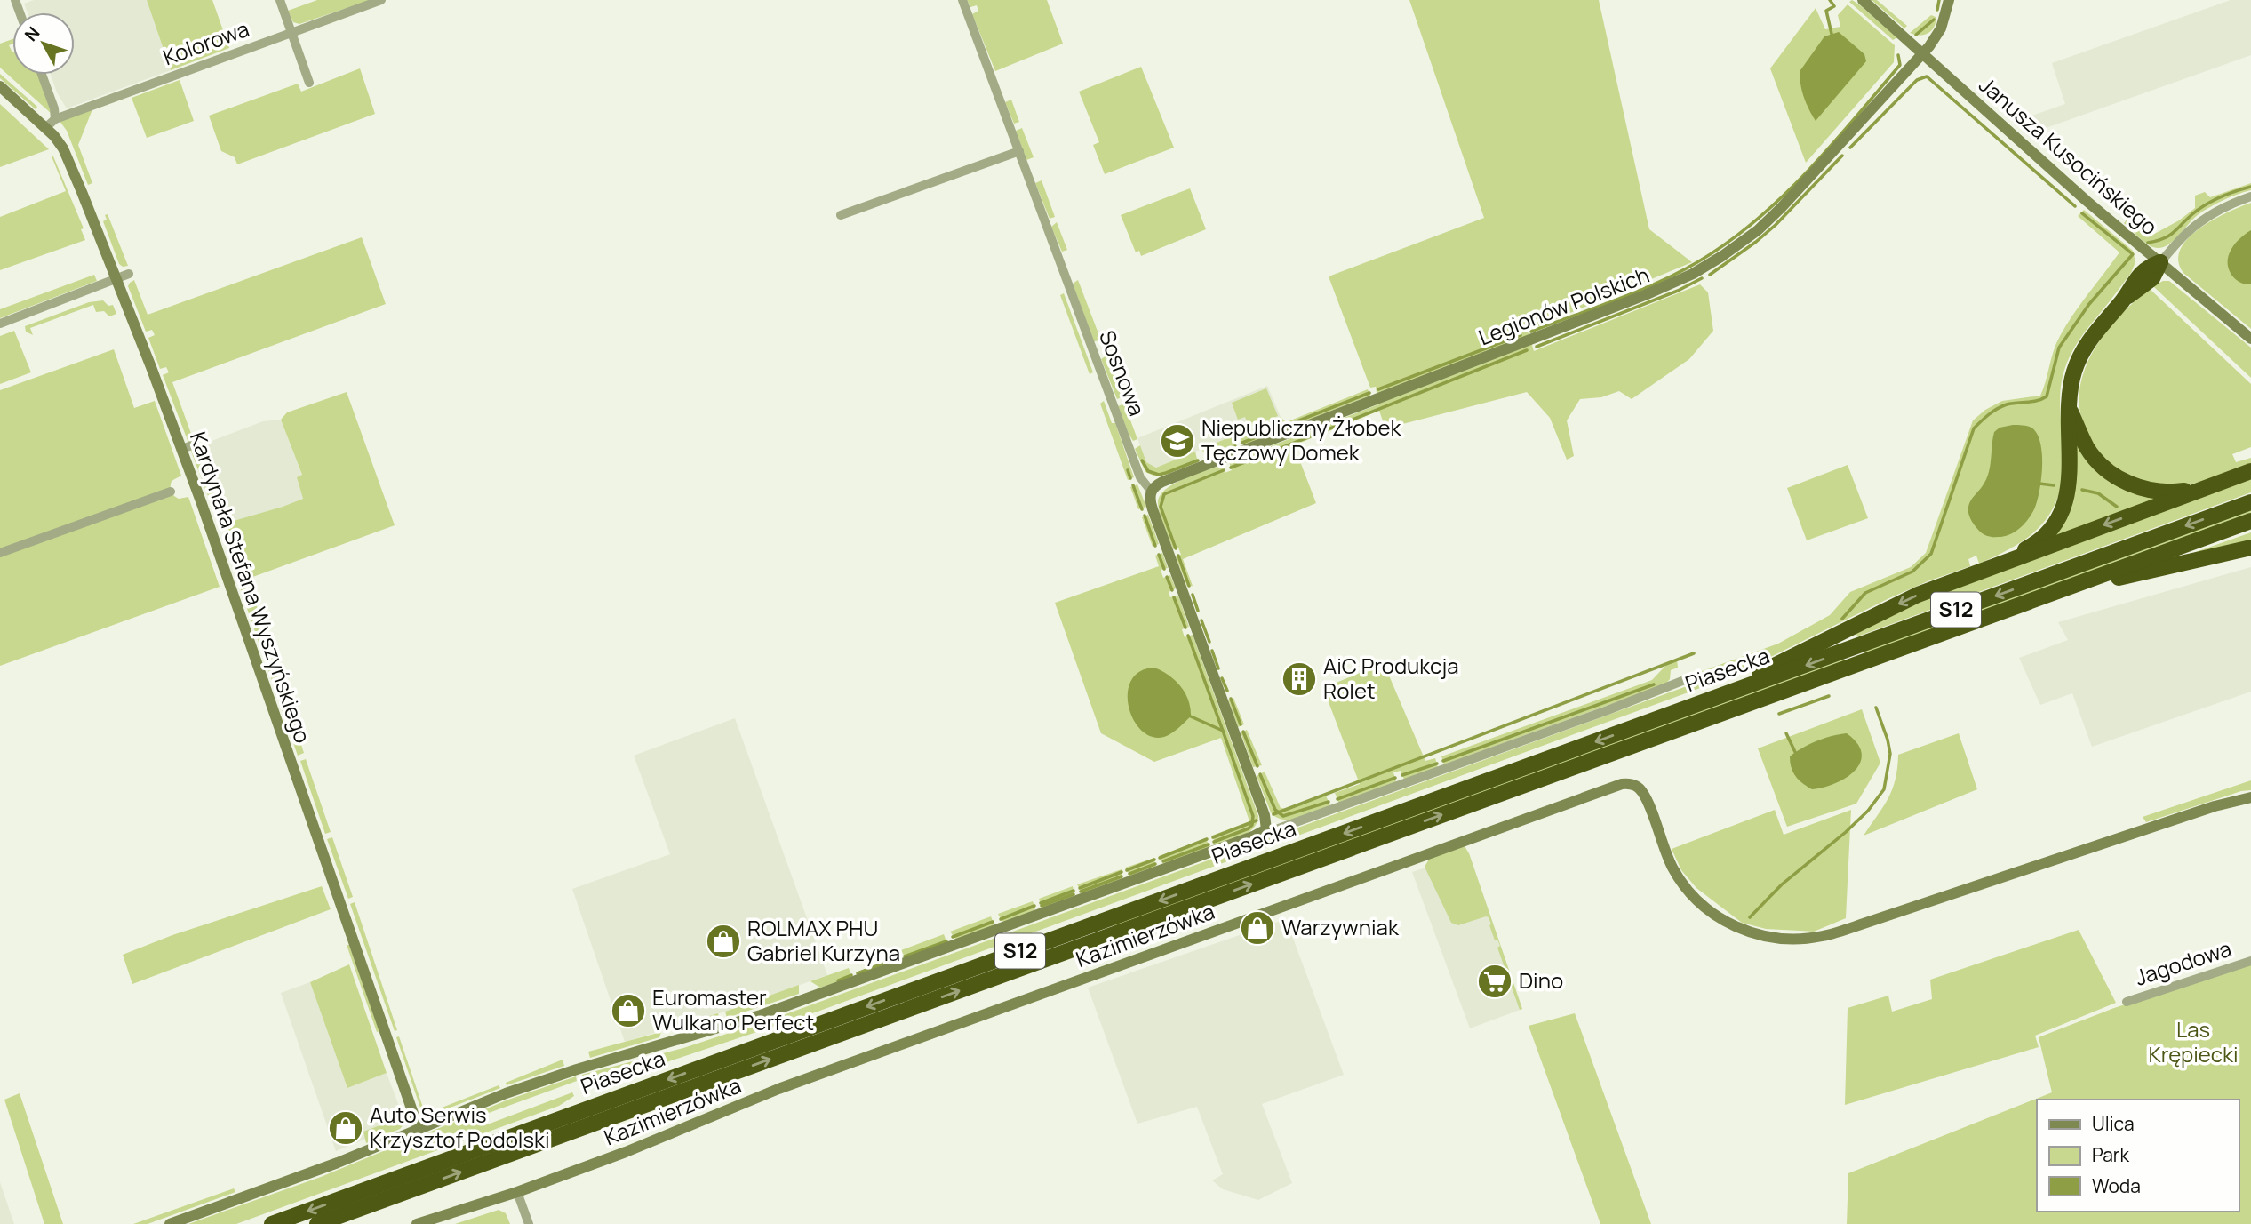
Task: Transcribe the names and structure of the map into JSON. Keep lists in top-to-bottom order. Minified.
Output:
{"streets":{"highway":["S12","Piasecka"],"street":["Kolorowa","Janusza Kusocińskiego","Legionów Polskich","Sosnowa","Kardynała Stefana Wyszyńskiego","Kazimierzówka","Jagodowa"]},"crossings":[["Kolorowa","Kardynała Stefana Wyszyńskiego"],["Janusza Kusocińskiego","Legionów Polskich"],["Legionów Polskich","Sosnowa"]],"parks":["Las Krępiecki"],"places":{"school or university":["Niepubliczny Żłobek Tęczowy Domek"],"building":["AiC Produkcja Rolet"],"shop":["Warzywniak","ROLMAX PHU Gabriel Kurzyna","Euromaster Wulkano Perfect","Auto Serwis Krzysztof Podolski"],"supermarket":["Dino"]},"legend":["Ulica","Park","Woda"],"north":"top left"}
